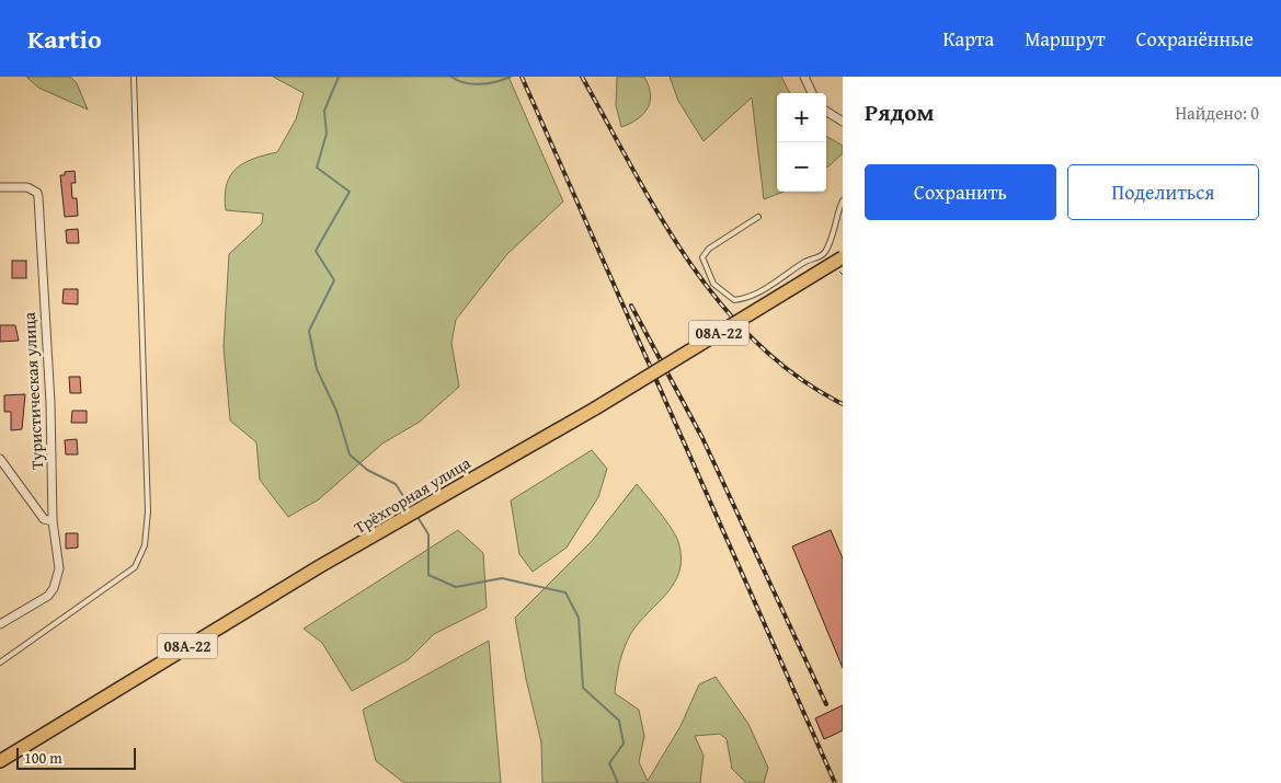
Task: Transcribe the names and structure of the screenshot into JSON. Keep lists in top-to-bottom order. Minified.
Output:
{"streets":{"highway":["08А-22","Трёхгорная улица"],"street":["Туристическая улица"]},"scale_bar":"100 m","page":{"header":"Kartio","nav":["Карта","Маршрут","Сохранённые"],"heading":["Рядом","Найдено: 0"],"map_buttons":["+","−"],"buttons":["Сохранить","Поделиться"],"scale":"100 m"}}
